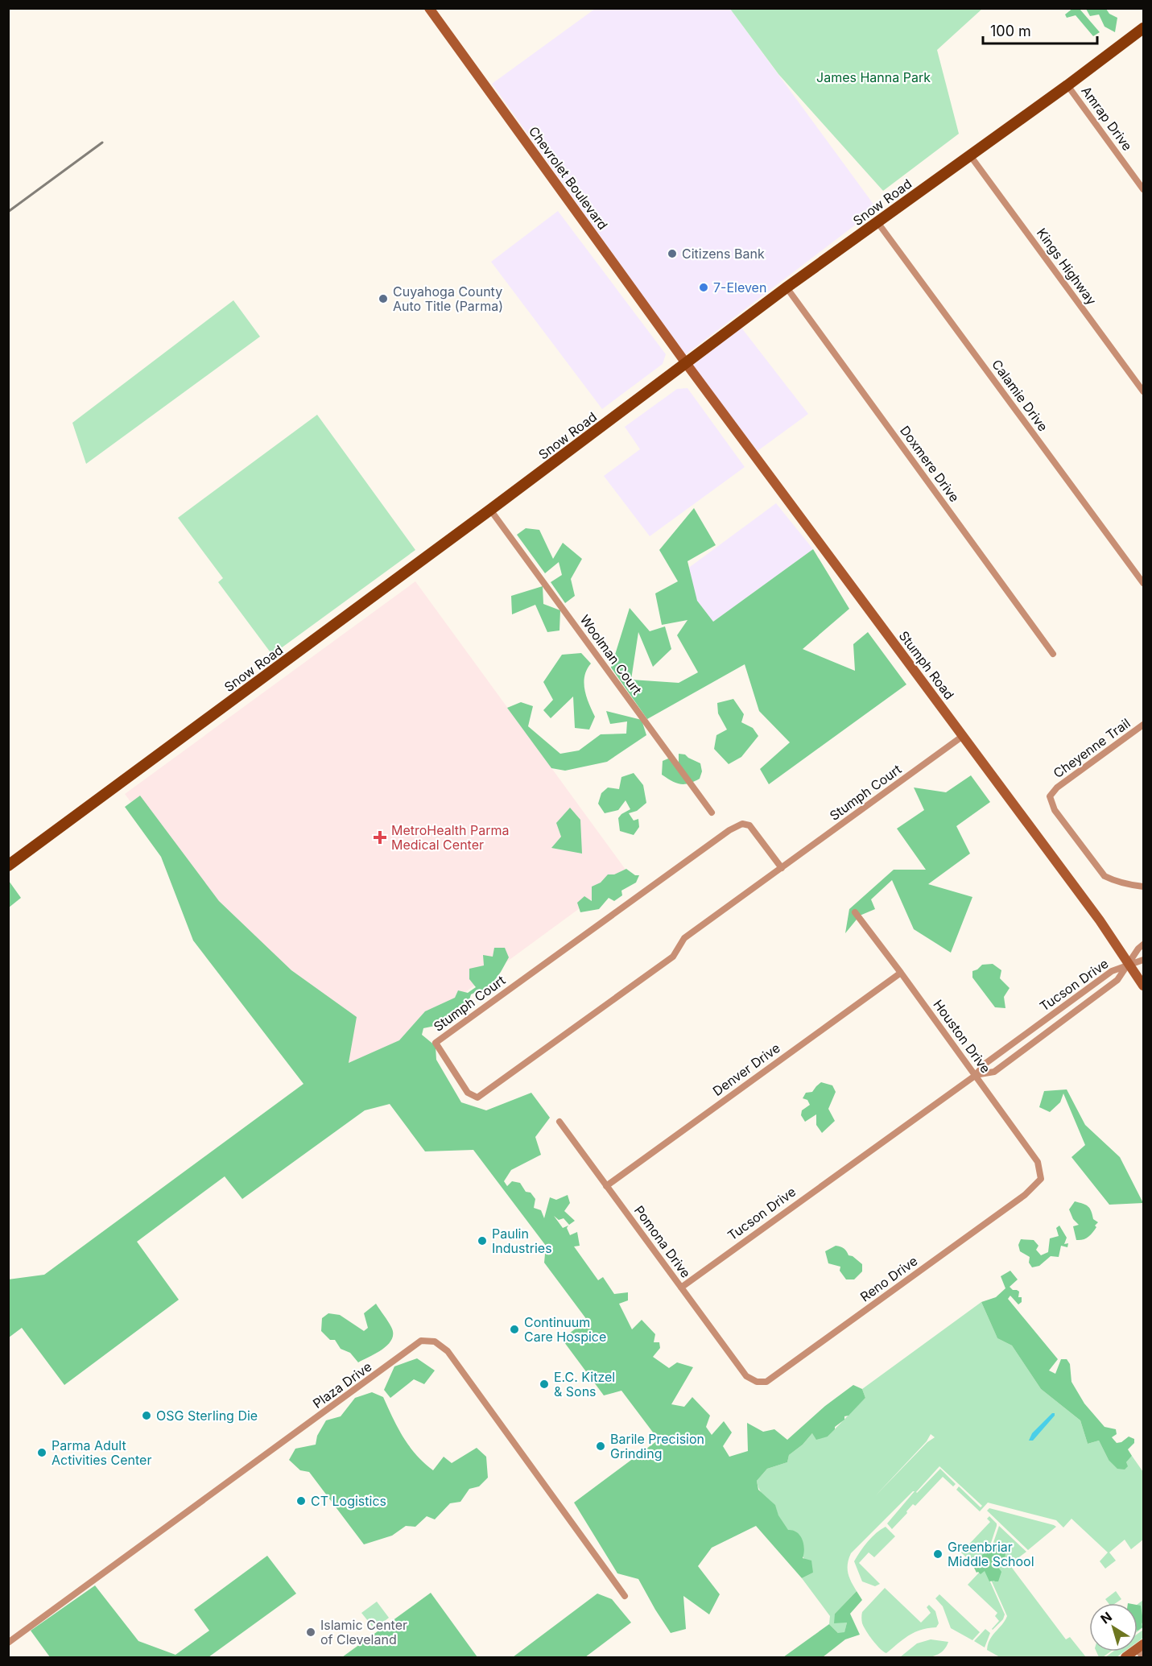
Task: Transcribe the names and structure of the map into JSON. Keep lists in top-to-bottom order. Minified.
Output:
{"streets":{"main road":["Chevrolet Boulevard","Snow Road","Stumph Road"],"street":["Amrap Drive","Kings Highway","Calamie Drive","Doxmere Drive","Woolman Court","Cheyenne Trail","Stumph Court","Tucson Drive","Houston Drive","Denver Drive","Pomona Drive","Reno Drive","Plaza Drive"]},"crossings":[["Amrap Drive","Snow Road"],["Chevrolet Boulevard","Snow Road"],["Chevrolet Boulevard","Stumph Road"],["Snow Road","Kings Highway"],["Snow Road","Calamie Drive"],["Snow Road","Doxmere Drive"],["Snow Road","Woolman Court"],["Snow Road","Stumph Road"],["Stumph Road","Stumph Court"],["Stumph Road","Tucson Drive"],["Tucson Drive","Houston Drive"],["Tucson Drive","Pomona Drive"],["Houston Drive","Denver Drive"],["Houston Drive","Reno Drive"],["Denver Drive","Pomona Drive"],["Pomona Drive","Reno Drive"]],"parks":["James Hanna Park"],"places":{"other":["Citizens Bank","7-Eleven","Cuyahoga County Auto Title (Parma)","Paulin Industries","Continuum Care Hospice","E.C. Kitzel & Sons","OSG Sterling Die","Barile Precision Grinding","Parma Adult Activities Center","CT Logistics","Greenbriar Middle School","Islamic Center of Cleveland"],"health":["MetroHealth Parma Medical Center"]},"scale_bar":"100 m","north":"top left"}
